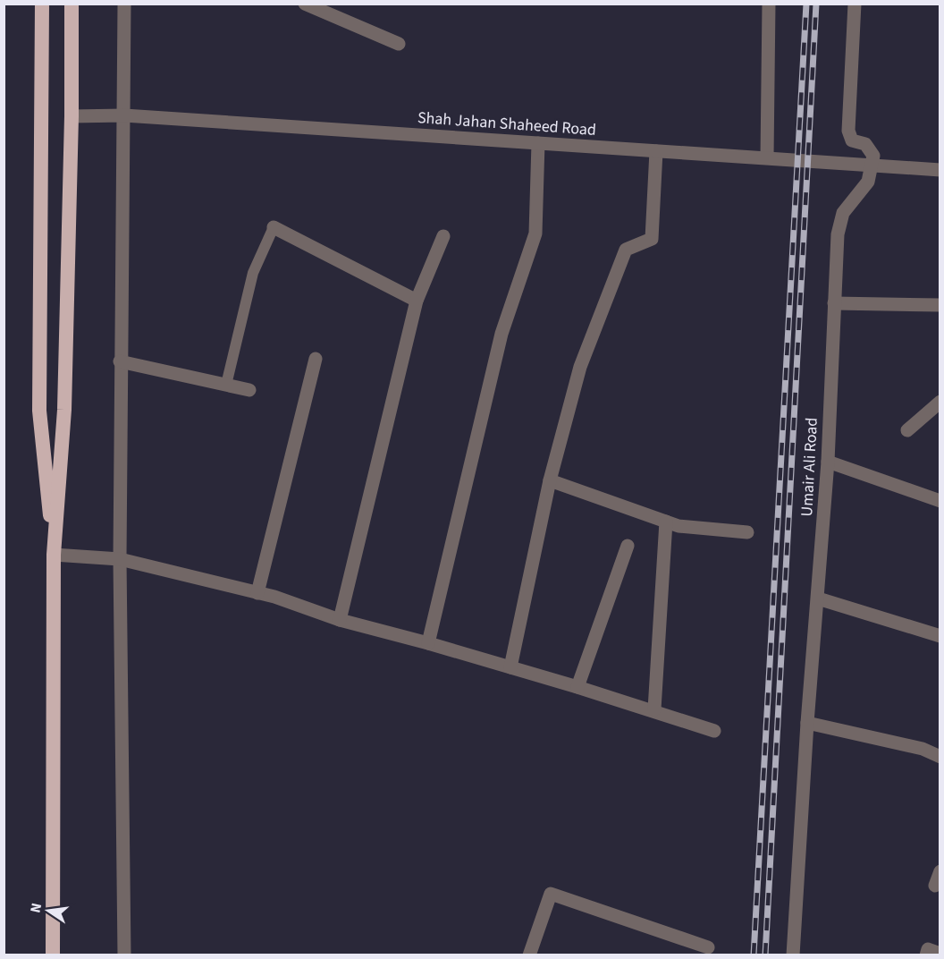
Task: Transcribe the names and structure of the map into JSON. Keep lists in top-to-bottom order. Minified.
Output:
{"streets":{"street":["Shah Jahan Shaheed Road","Umair Ali Road"]},"crossings":[["Shah Jahan Shaheed Road","Umair Ali Road"]],"north":"left"}
